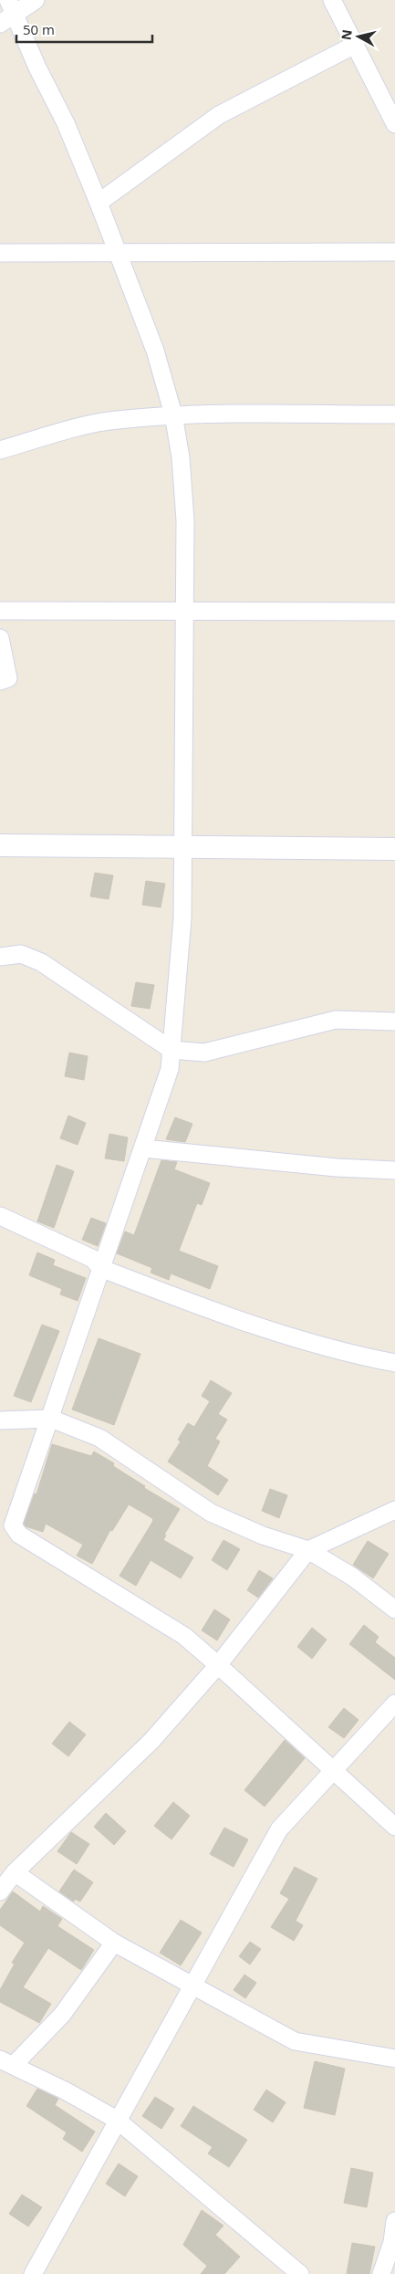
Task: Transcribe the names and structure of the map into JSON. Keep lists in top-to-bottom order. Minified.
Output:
{"scale_bar":"50 m","north":"left"}
